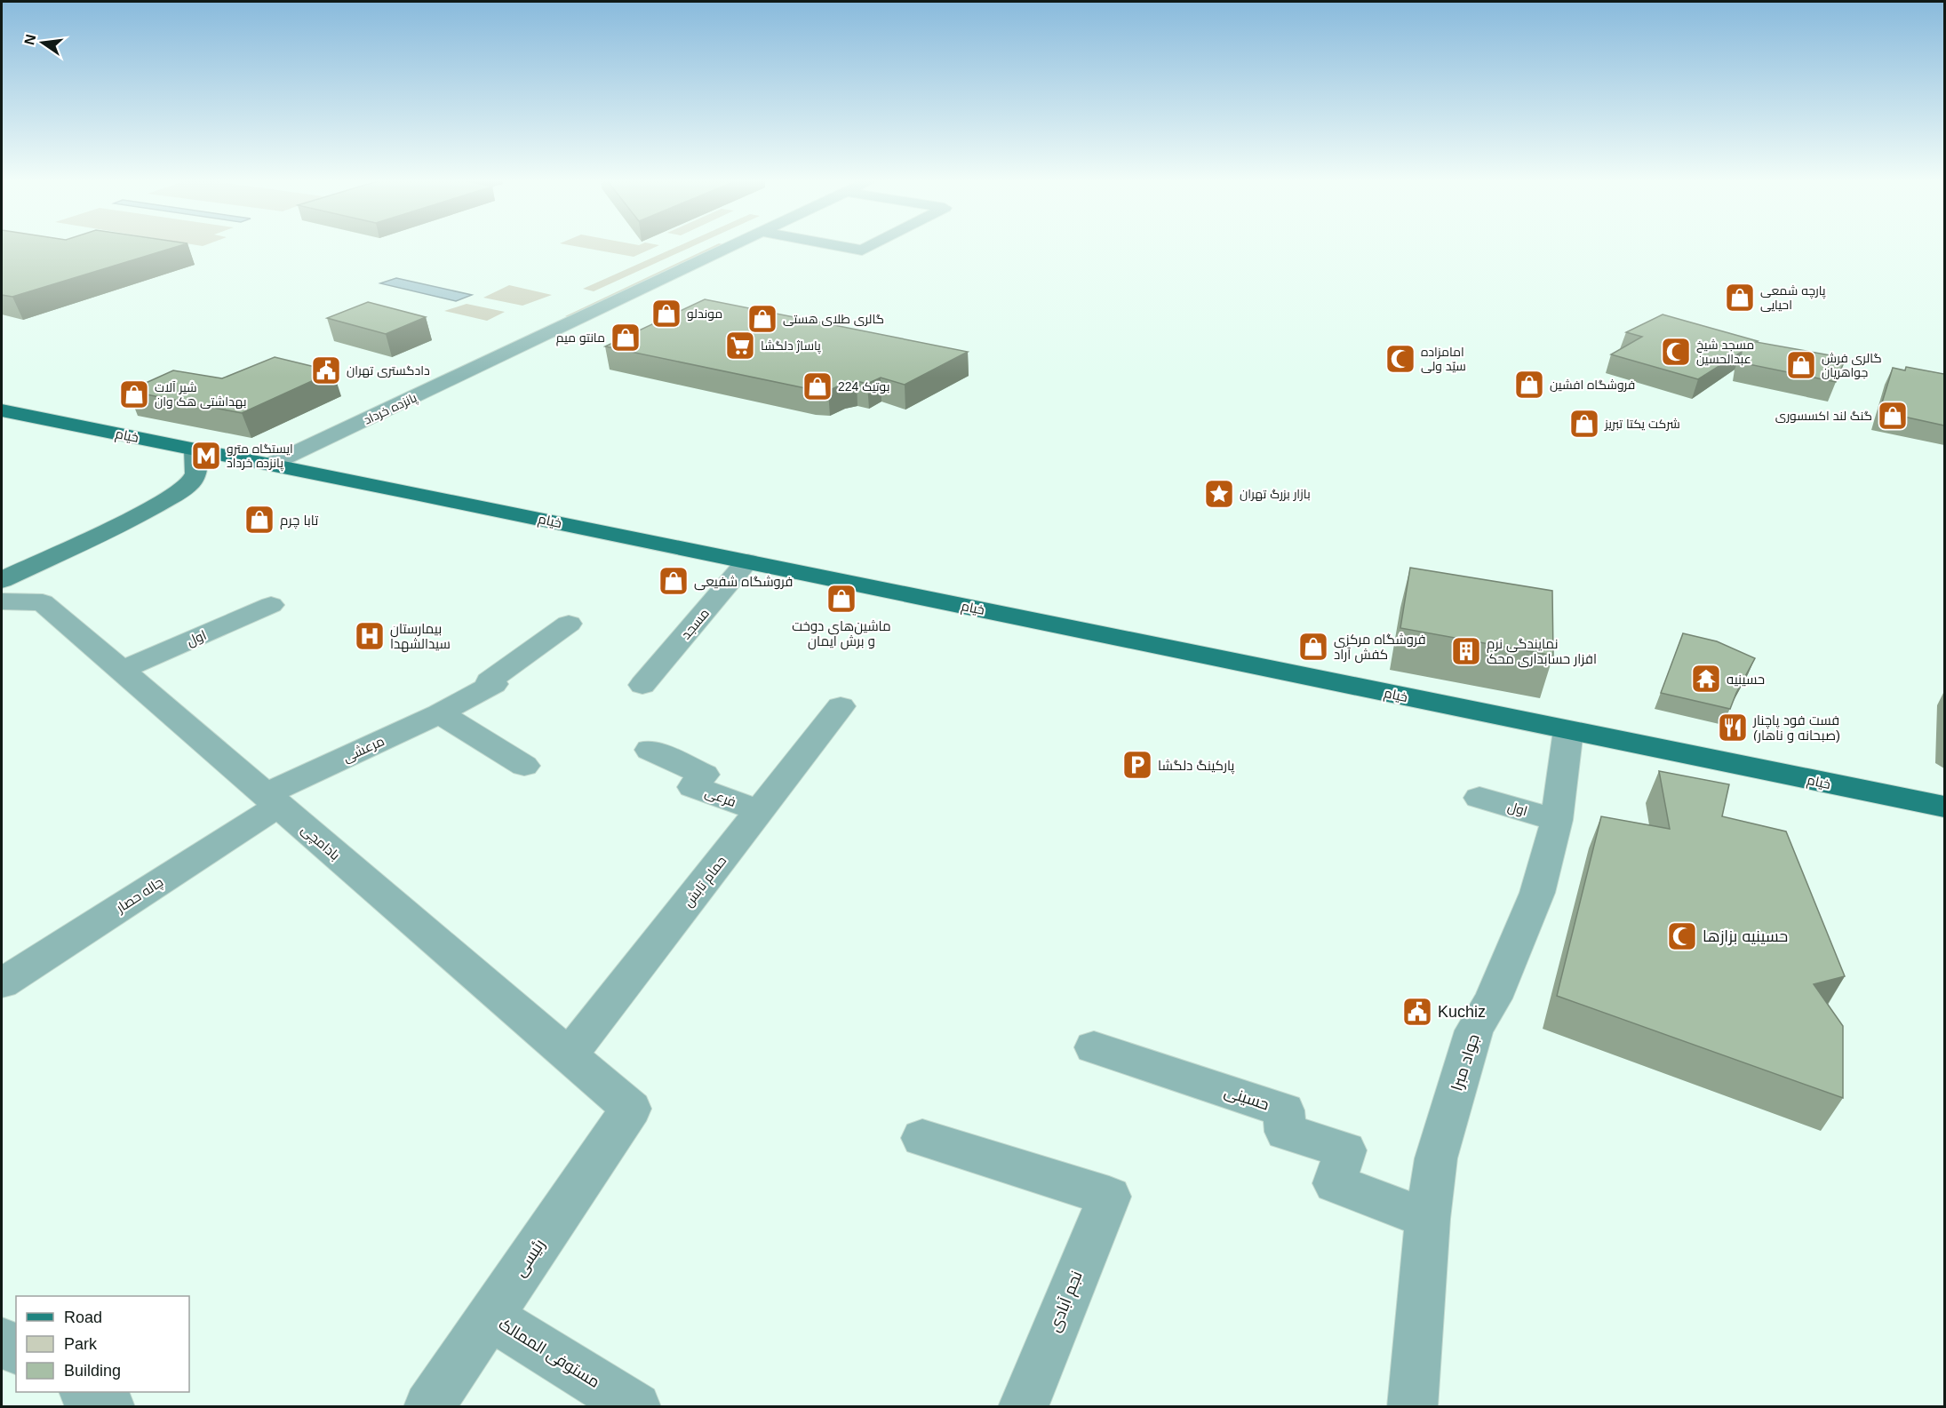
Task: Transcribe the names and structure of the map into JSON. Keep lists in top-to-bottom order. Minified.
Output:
{"streets":{"main road":["خیام"],"street":["پانزده خرداد","مسجد","اول","مرعشی","فرعی","بادامچی","حمام تابش","چاله حصار","جواد مبرا","حسینی","رئیسی","نجم آبادی","مستوفی الممالک"]},"crossings":[["پانزده خرداد","خیام"],["خیام","مسجد"],["خیام","جواد مبرا"],["اول","بادامچی"],["اول","جواد مبرا"],["مرعشی","بادامچی"],["مرعشی","چاله حصار"],["فرعی","حمام تابش"],["بادامچی","حمام تابش"],["بادامچی","چاله حصار"],["بادامچی","رئیسی"],["جواد مبرا","حسینی"],["رئیسی","مستوفی الممالک"]],"places":{"shop":["پارچه شمعی احیایی","موندلو","گالری طلای هستی","مانتو میم","گالری فرش جواهریان","فروشگاه افشین","بوتیک 224","شیر آلات بهداشتی هک وان","گنگ لند اکسسوری","شرکت یکتا تبریز","تابا چرم","فروشگاه شفيعی","ماشین‌های دوخت و برش ایمان","فروشگاه مرکزی کفش آراد"],"supermarket":["پاساژ دلگشا"],"mosque":["مسجد شیخ عبدالحسین","امامزاده سیّد ولی","حسینیه بزازها"],"public building":["دادگستری تهران","Kuchiz"],"metro station":["ایستگاه مترو پانزده خرداد"],"place":["بازار بزرگ تهران"],"hospital":["بیمارستان سیدالشهدا"],"building":["نمایندگی نرم افزار حسابداری محک"],"temple":["حسینیه"],"restaurant":["فست فود پاچنار (صبحانه و ناهار)"],"parking":["پارکینگ دلگشا"]},"legend":["Road","Park","Building"],"north":"left"}
